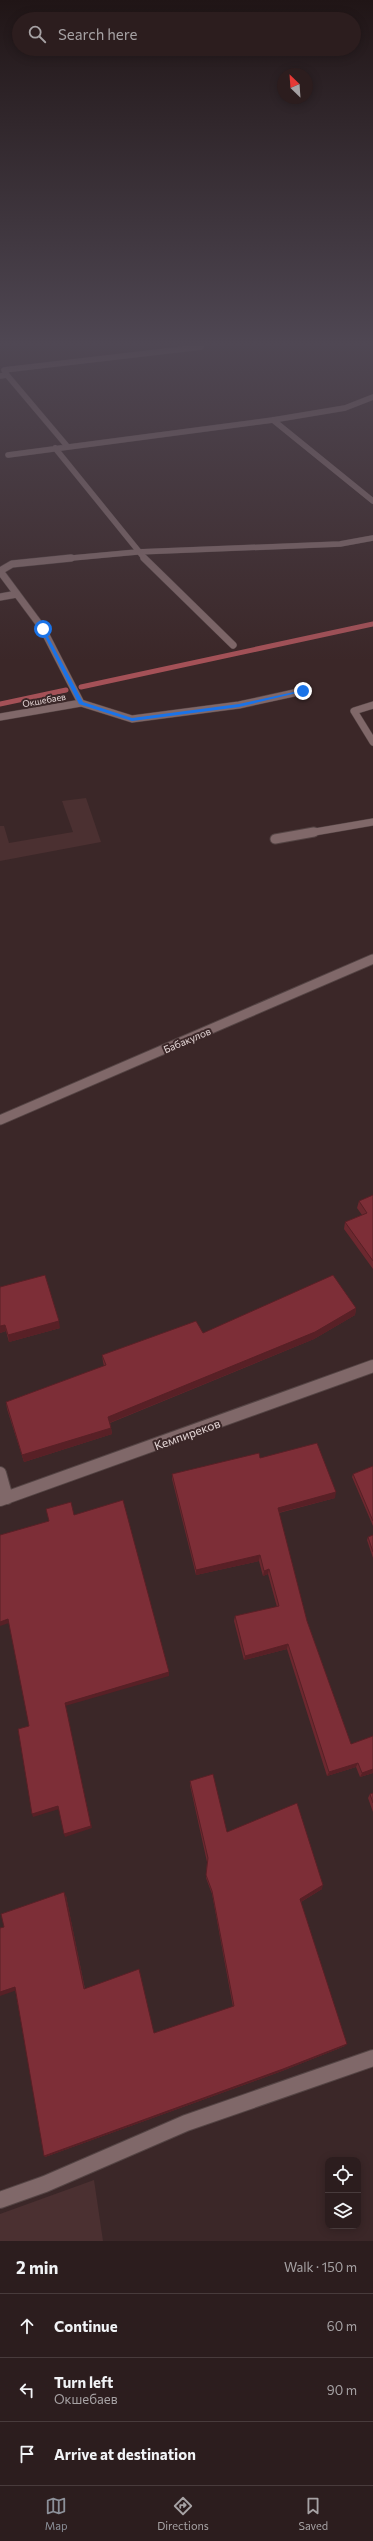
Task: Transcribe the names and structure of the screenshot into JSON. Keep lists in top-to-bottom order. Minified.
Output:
{"streets":{"street":["Окшебаев","Бабакулов","Кемпиреков"]},"north":"top left","page":{"search":"Search here","heading":["2 min","Walk · 150 m"],"list":[["Continue","60 m"],["Turn left","Окшебаев","90 m"],"Arrive at destination"],"nav":["Map","Directions","Saved"]}}
